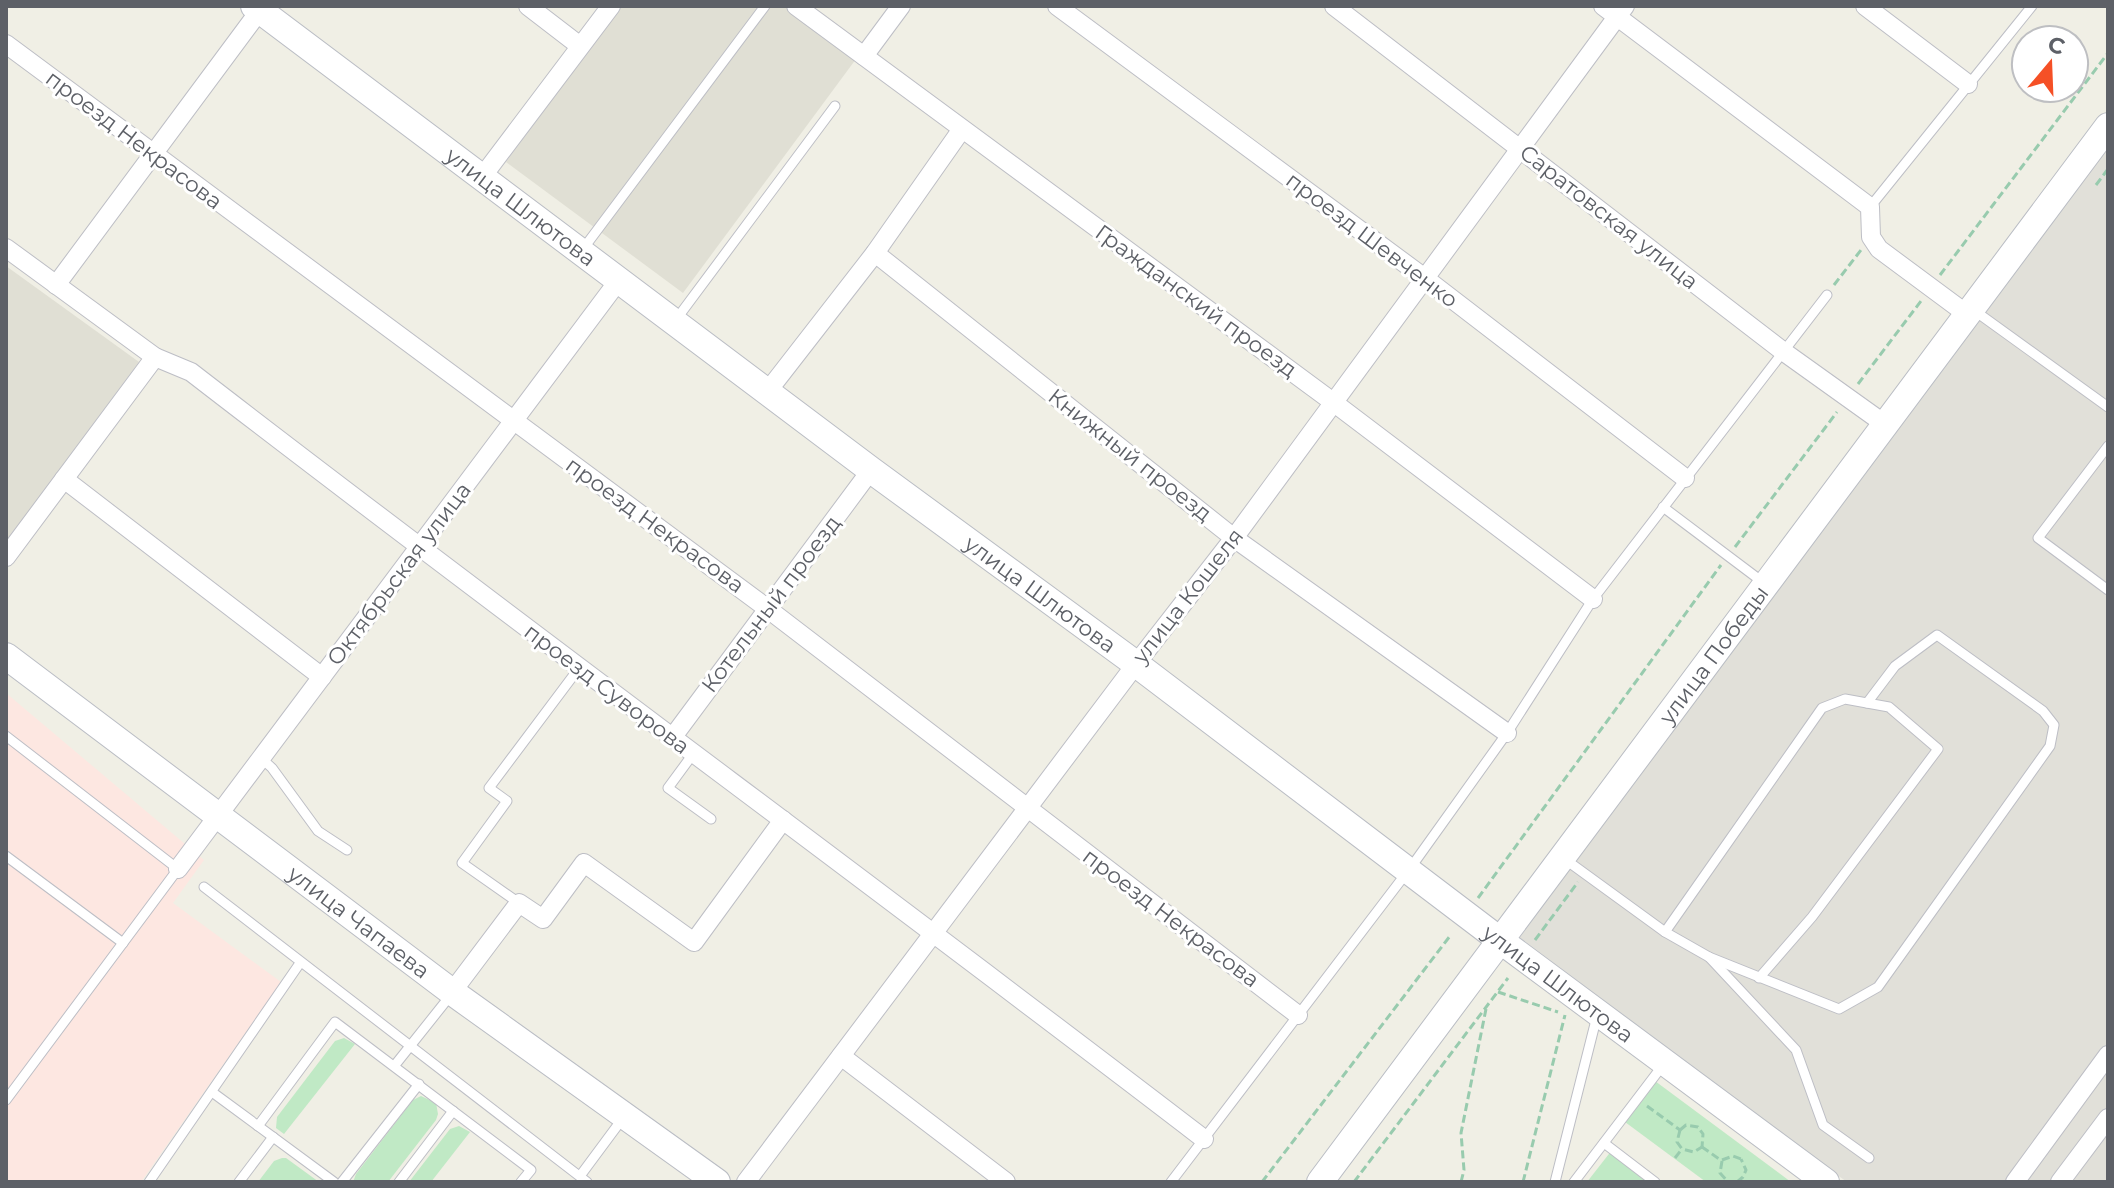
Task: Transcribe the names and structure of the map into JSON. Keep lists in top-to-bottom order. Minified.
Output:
{"streets":{"main road":["улица Шлютова","улица Победы","улица Чапаева"],"street":["проезд Некрасова","Саратовская улица","проезд Шевченко","Гражданский проезд","Книжный проезд","Октябрьская улица","улица Кошеля","Котельный проезд","проезд Суворова"]},"crossings":[["проезд Некрасова","Октябрьская улица"],["проезд Некрасова","улица Кошеля"],["проезд Некрасова","Котельный проезд"],["улица Шлютова","Октябрьская улица"],["улица Шлютова","улица Кошеля"],["улица Шлютова","Котельный проезд"],["улица Шлютова","улица Победы"],["Саратовская улица","улица Кошеля"],["Саратовская улица","улица Победы"],["проезд Шевченко","улица Кошеля"],["Гражданский проезд","улица Кошеля"],["Книжный проезд","улица Кошеля"],["Октябрьская улица","проезд Суворова"],["Октябрьская улица","улица Чапаева"],["улица Кошеля","проезд Суворова"],["Котельный проезд","проезд Суворова"]],"north":"top"}
